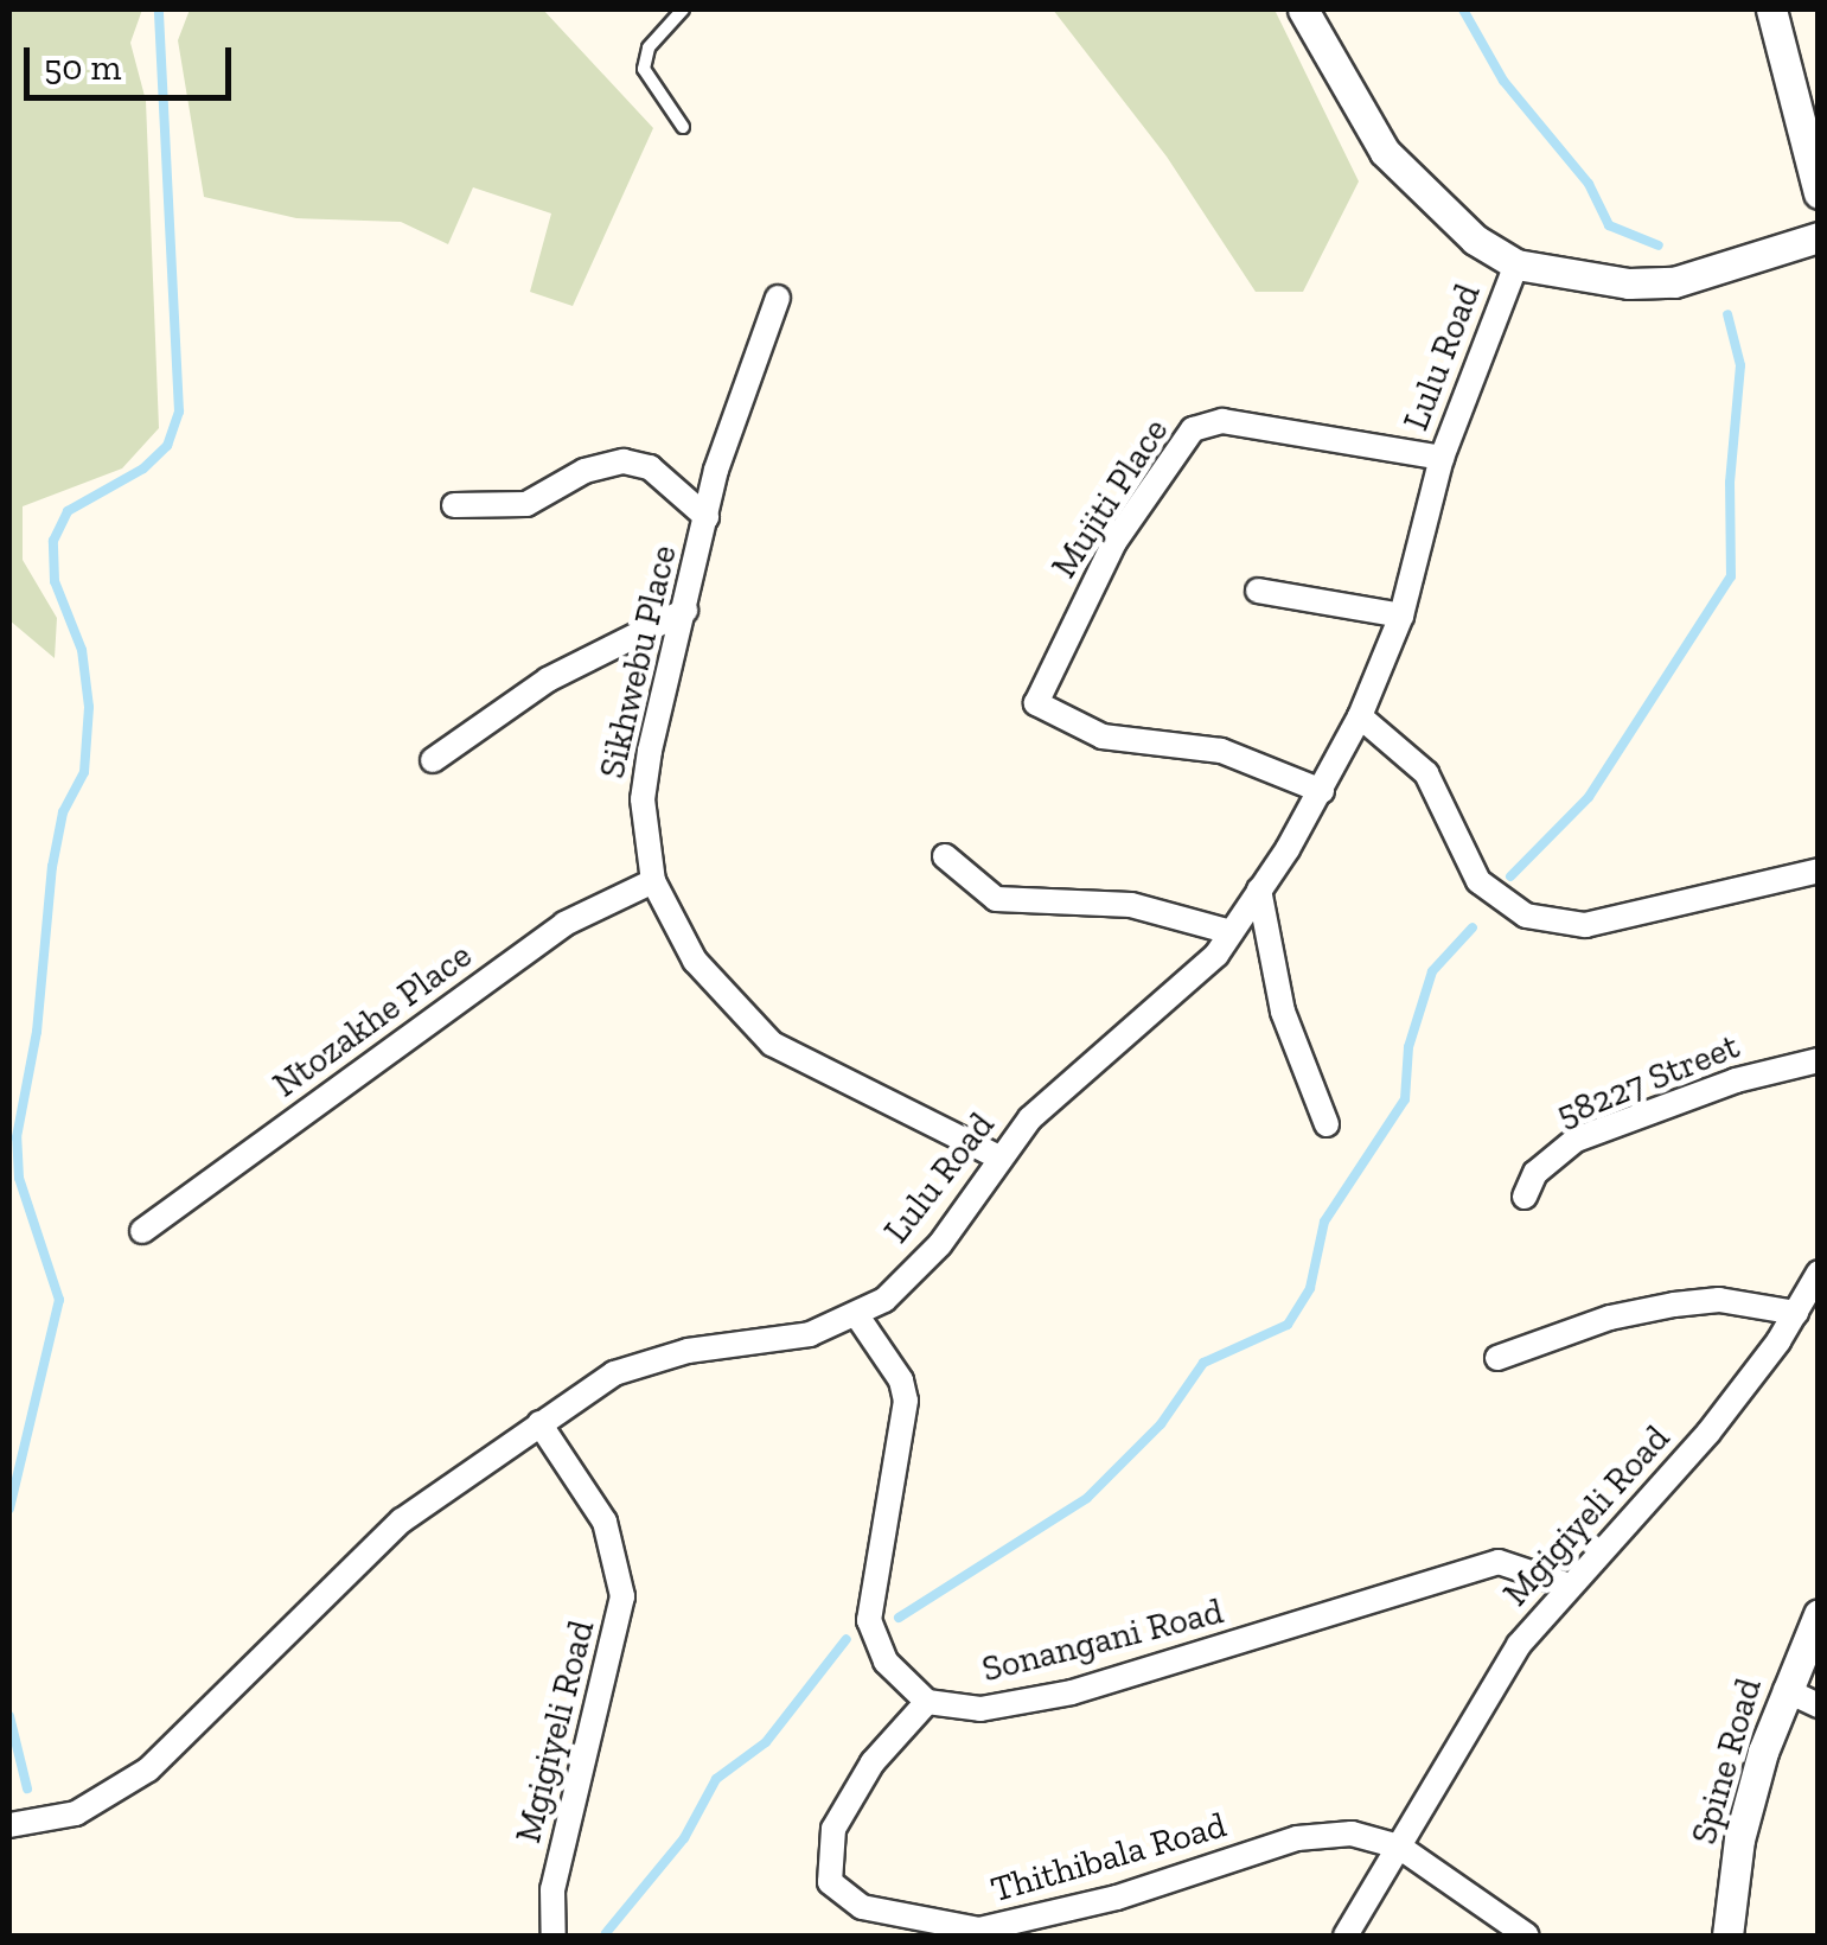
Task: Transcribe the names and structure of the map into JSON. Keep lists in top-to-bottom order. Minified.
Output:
{"streets":{"street":["Lulu Road","Mujiti Place","Sikhwebu Place","Ntozakhe Place","58227 Street","Mgigiyeli Road","Sonangani Road","Spine Road","Thithibala Road"]},"crossings":[["Lulu Road","Mujiti Place"],["Lulu Road","Sikhwebu Place"],["Lulu Road","Mgigiyeli Road"],["Sikhwebu Place","Ntozakhe Place"],["Mgigiyeli Road","Sonangani Road"],["Mgigiyeli Road","Thithibala Road"],["Sonangani Road","Thithibala Road"]],"scale_bar":"50 m"}
